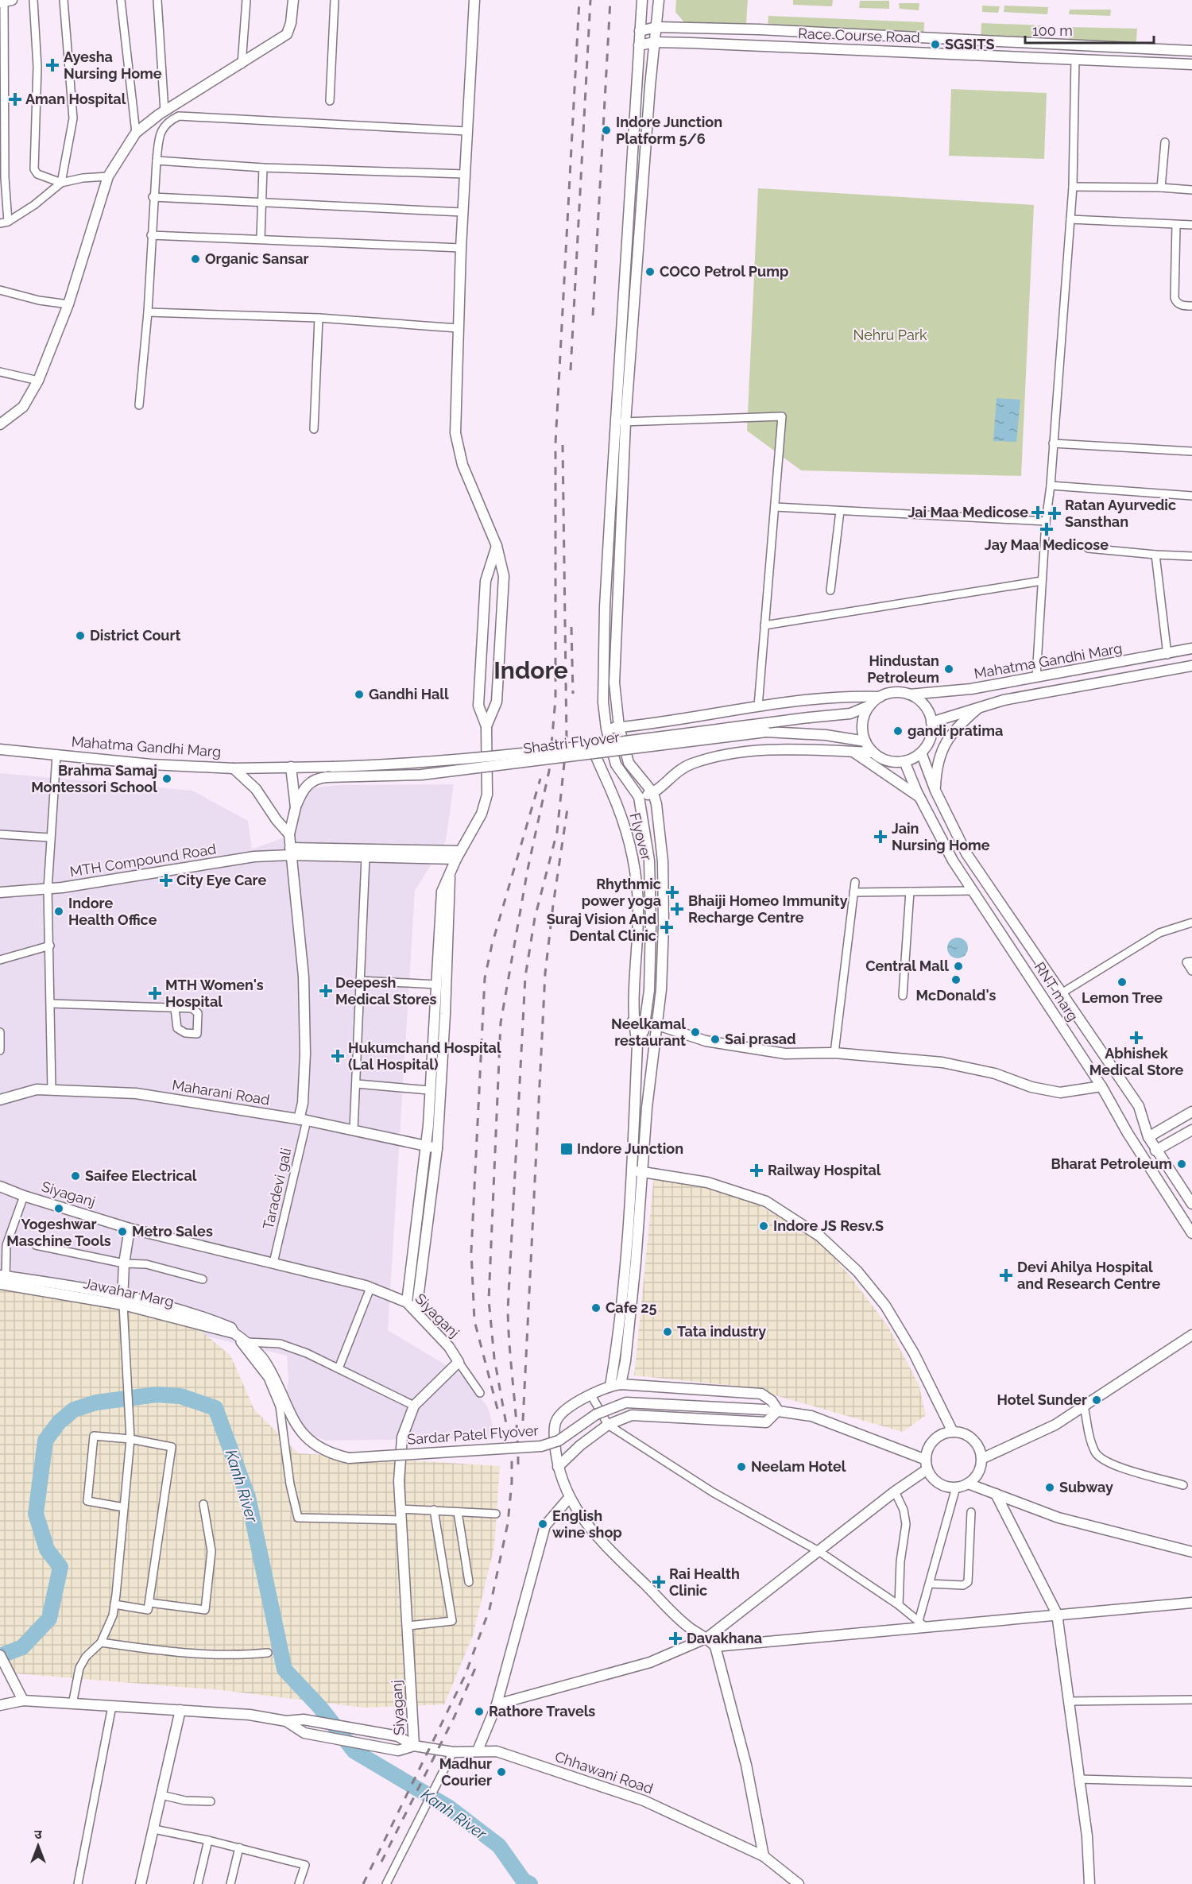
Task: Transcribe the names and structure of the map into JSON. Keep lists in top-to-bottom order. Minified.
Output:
{"streets":{"street":["Race Course Road","Mahatma Gandhi Marg","Shastri Flyover","Flyover","MTH Compound Road","RNT marg","Maharani Road","Taradevi gali","Siyaganj","Jawahar Marg","Sardar Patel Flyover","Chhawani Road"]},"crossings":[["Mahatma Gandhi Marg","Shastri Flyover"],["Mahatma Gandhi Marg","RNT marg"],["Shastri Flyover","Flyover"],["Shastri Flyover","RNT marg"],["Maharani Road","Taradevi gali"],["Taradevi gali","Siyaganj"],["Siyaganj","Chhawani Road"],["Jawahar Marg","Sardar Patel Flyover"]],"districts":["Indore"],"water":["Kanh River"],"parks":["Nehru Park"],"places":{"other":["SGSITS","Indore Junction Platform 5/6","Organic Sansar","COCO Petrol Pump","District Court","Hindustan Petroleum","Gandhi Hall","gandi pratima","Brahma Samaj Montessori School","Indore Health Office","Central Mall","McDonald's","Lemon Tree","Neelkamal restaurant","Sai prasad","Bharat Petroleum","Saifee Electrical","Yogeshwar Maschine Tools","Indore JS Resv.S","Metro Sales","Cafe 25","Tata industry","Hotel Sunder","Neelam Hotel","Subway","English wine shop","Rathore Travels","Madhur Courier"],"health":["Ayesha Nursing Home","Aman Hospital","Jai Maa Medicose","Ratan Ayurvedic Sansthan","Jay Maa Medicose","Jain Nursing Home","City Eye Care","Rhythmic power yoga","Bhaiji Homeo Immunity Recharge Centre","Suraj Vision And Dental Clinic","Deepesh Medical Stores","MTH Women's Hospital","Abhishek Medical Store","Hukumchand Hospital (Lal Hospital)","Railway Hospital","Devi Ahilya Hospital and Research Centre","Rai Health Clinic","Davakhana"],"transit":["Indore Junction"]},"scale_bar":"100 m","north":"top"}
